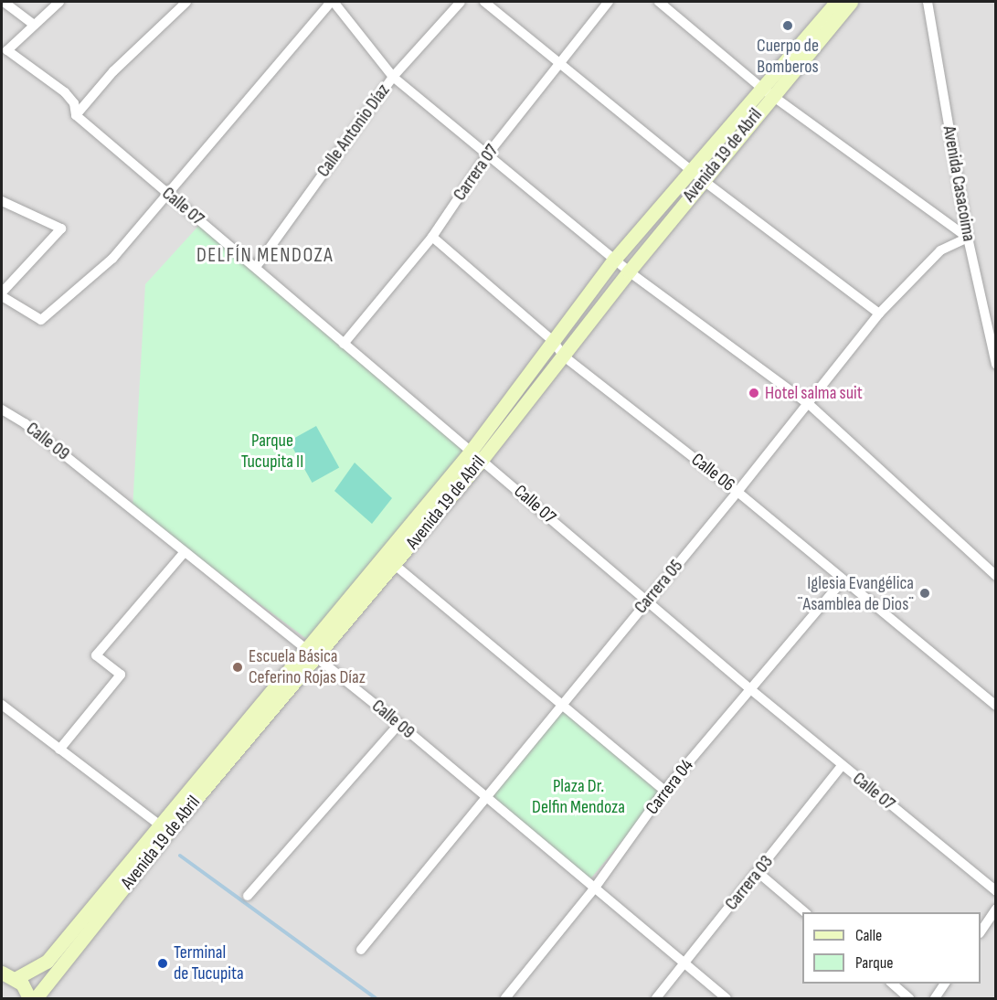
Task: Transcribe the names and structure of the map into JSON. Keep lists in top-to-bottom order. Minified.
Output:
{"streets":{"street":["Calle Antonio Díaz","Avenida 19 de Abril","Carrera 07","Avenida Casacoima","Calle 07","Calle 09","Calle 06","Carrera 05","Carrera 04","Carrera 03"]},"crossings":[["Calle Antonio Díaz","Calle 07"],["Avenida 19 de Abril","Calle 07"],["Avenida 19 de Abril","Calle 09"],["Avenida 19 de Abril","Calle 06"],["Carrera 07","Calle 07"],["Carrera 07","Calle 06"],["Avenida Casacoima","Carrera 05"],["Calle 07","Carrera 05"],["Calle 07","Carrera 04"],["Calle 07","Carrera 03"],["Calle 09","Carrera 05"],["Calle 09","Carrera 04"],["Calle 09","Carrera 03"],["Calle 06","Carrera 05"],["Calle 06","Carrera 04"]],"districts":["DELFÍN MENDOZA"],"parks":["Parque Tucupita II","Plaza Dr. Delfin Mendoza"],"places":["Cuerpo de Bomberos","Hotel salma suit","Iglesia Evangélica ¨Asamblea de Dios¨","Escuela Básica Ceferino Rojas Díaz","Terminal de Tucupita"],"legend":["Calle","Parque"]}
